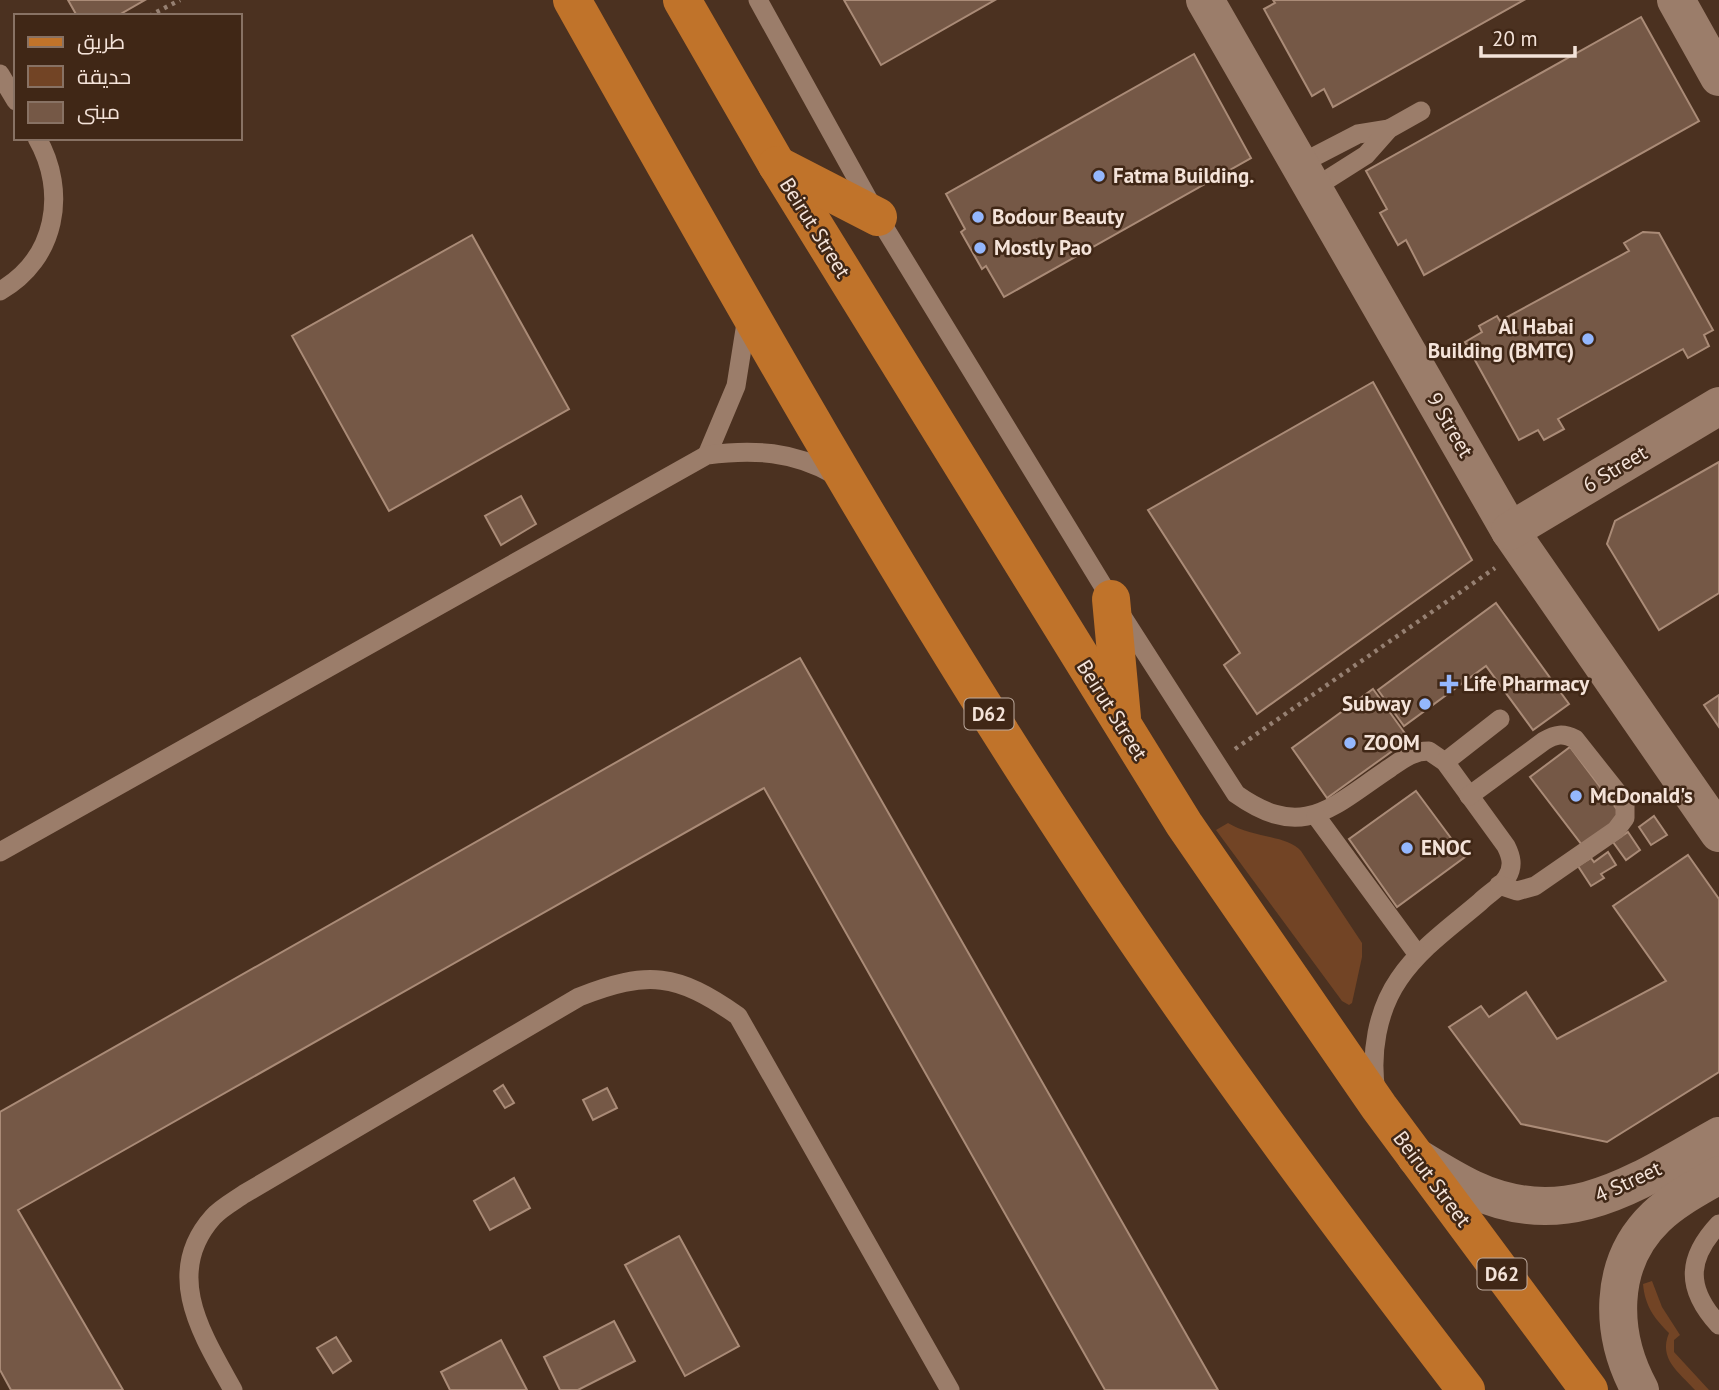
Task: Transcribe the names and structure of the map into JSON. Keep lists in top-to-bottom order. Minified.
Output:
{"streets":{"main road":["Beirut Street","D62"],"street":["9 Street","6 Street","4 Street"]},"crossings":[["Beirut Street","4 Street"],["9 Street","6 Street"]],"places":{"other":["Fatma Building.","Bodour Beauty","Mostly Pao","Al Habai Building (BMTC)","Subway","ZOOM","McDonald's","ENOC"],"health":["Life Pharmacy"]},"legend":["طريق","حديقة","مبنى"],"scale_bar":"20 m"}
